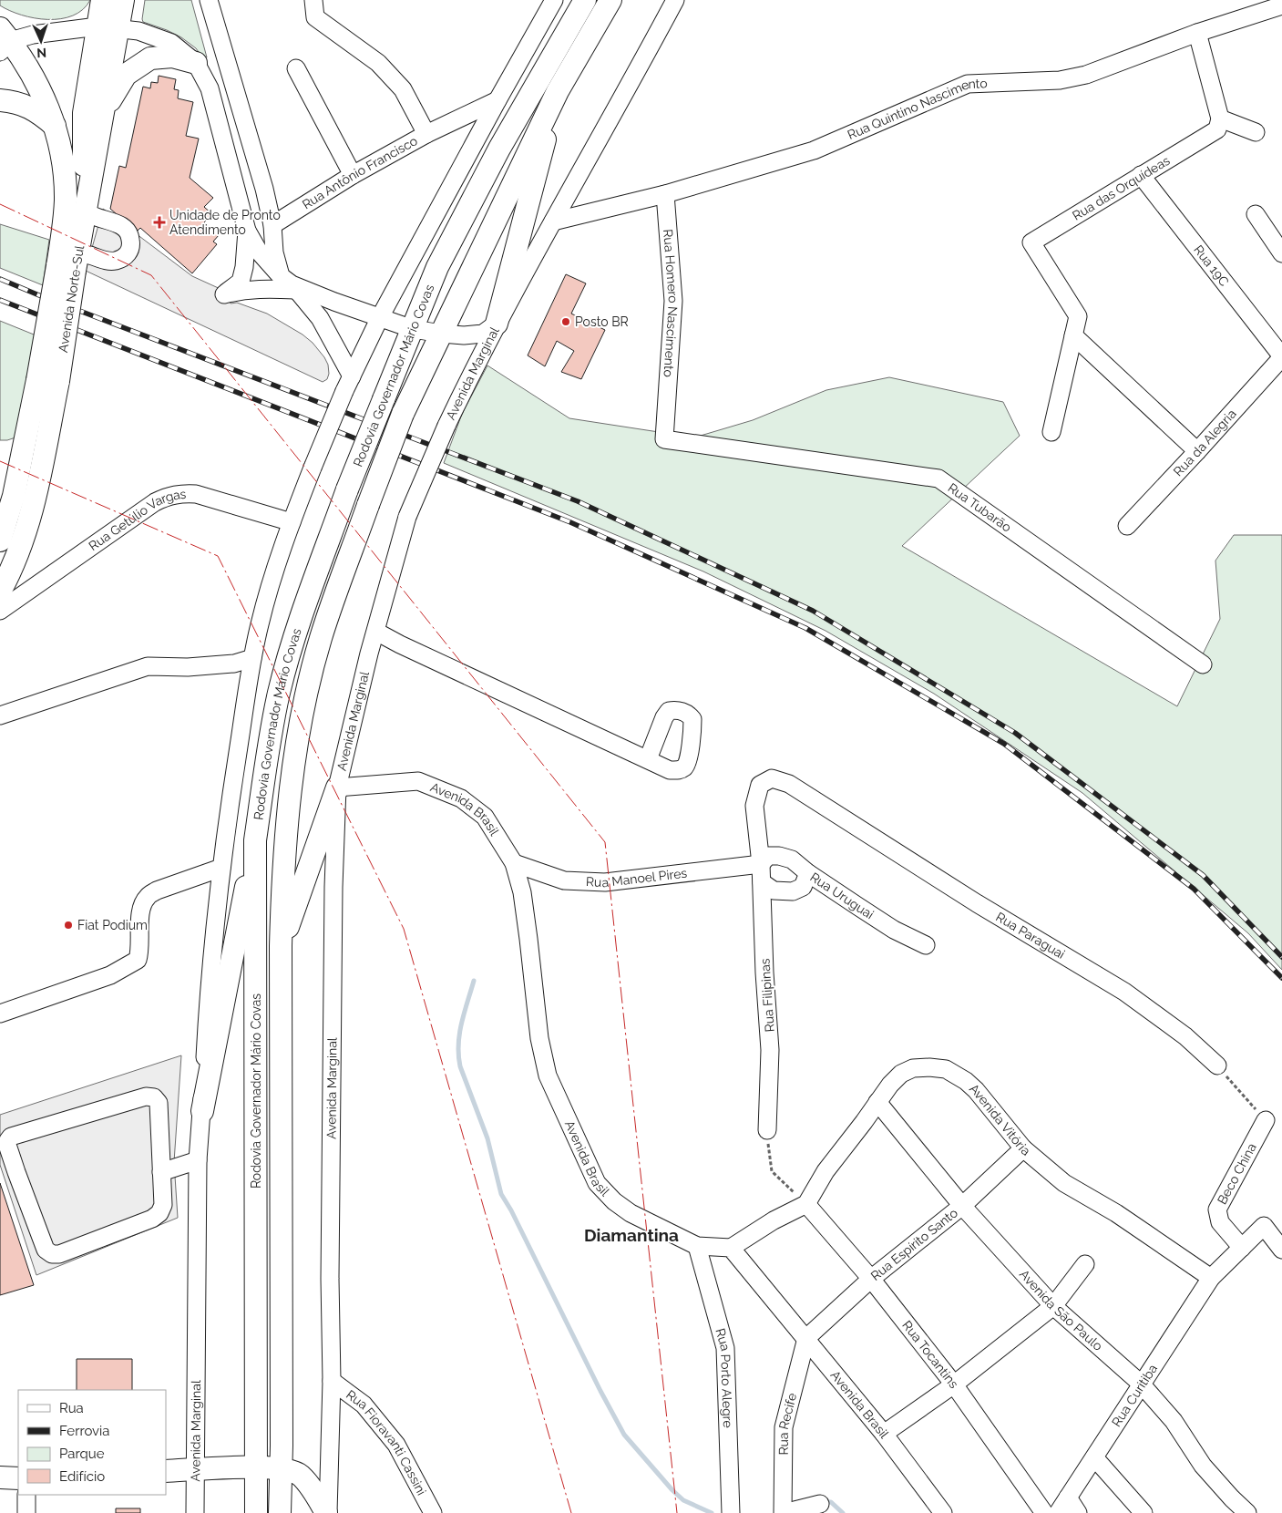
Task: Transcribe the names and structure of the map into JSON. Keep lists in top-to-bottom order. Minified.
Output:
{"streets":{"main road":["Avenida Norte-Sul","Rodovia Governador Mário Covas"],"street":["Rua Quintino Nascimento","Rua Antônio Francisco","Rua das Orquídeas","Rua 19C","Rua Homero Nascimento","Avenida Marginal","Rua da Alegria","Rua Tubarão","Rua Getúlio Vargas","Avenida Brasil","Rua Manoel Pires","Rua Uruguai","Rua Paraguai","Rua Filipinas","Avenida Vitória","Beco China","Rua Espírito Santo","Avenida São Paulo","Rua Tocantins","Rua Porto Alegre","Rua Curitiba","Rua Recife","Rua Fioravanti Cassini"]},"crossings":[["Rua Quintino Nascimento","Rua Homero Nascimento"],["Rua Quintino Nascimento","Avenida Marginal"],["Rua Antônio Francisco","Avenida Marginal"],["Rua das Orquídeas","Rua 19C"],["Rua 19C","Rua da Alegria"],["Rua Homero Nascimento","Rua Tubarão"],["Avenida Marginal","Rua Getúlio Vargas"],["Avenida Marginal","Avenida Brasil"],["Avenida Marginal","Rua Fioravanti Cassini"],["Avenida Brasil","Rua Manoel Pires"],["Avenida Brasil","Rua Espírito Santo"],["Avenida Brasil","Rua Porto Alegre"],["Avenida Brasil","Rua Recife"],["Rua Manoel Pires","Rua Uruguai"],["Rua Manoel Pires","Rua Filipinas"],["Rua Uruguai","Rua Filipinas"],["Rua Paraguai","Rua Filipinas"],["Avenida Vitória","Rua Espírito Santo"],["Avenida Vitória","Avenida São Paulo"],["Avenida Vitória","Rua Tocantins"],["Avenida Vitória","Rua Curitiba"],["Rua Espírito Santo","Avenida São Paulo"],["Rua Espírito Santo","Rua Tocantins"],["Rua Espírito Santo","Rua Recife"],["Avenida São Paulo","Rua Curitiba"]],"districts":["Diamantina"],"places":{"health":["Unidade de Pronto Atendimento"],"other":["Posto BR","Fiat Podium"]},"legend":["Rua","Ferrovia","Parque","Edifício"],"north":"bottom"}
